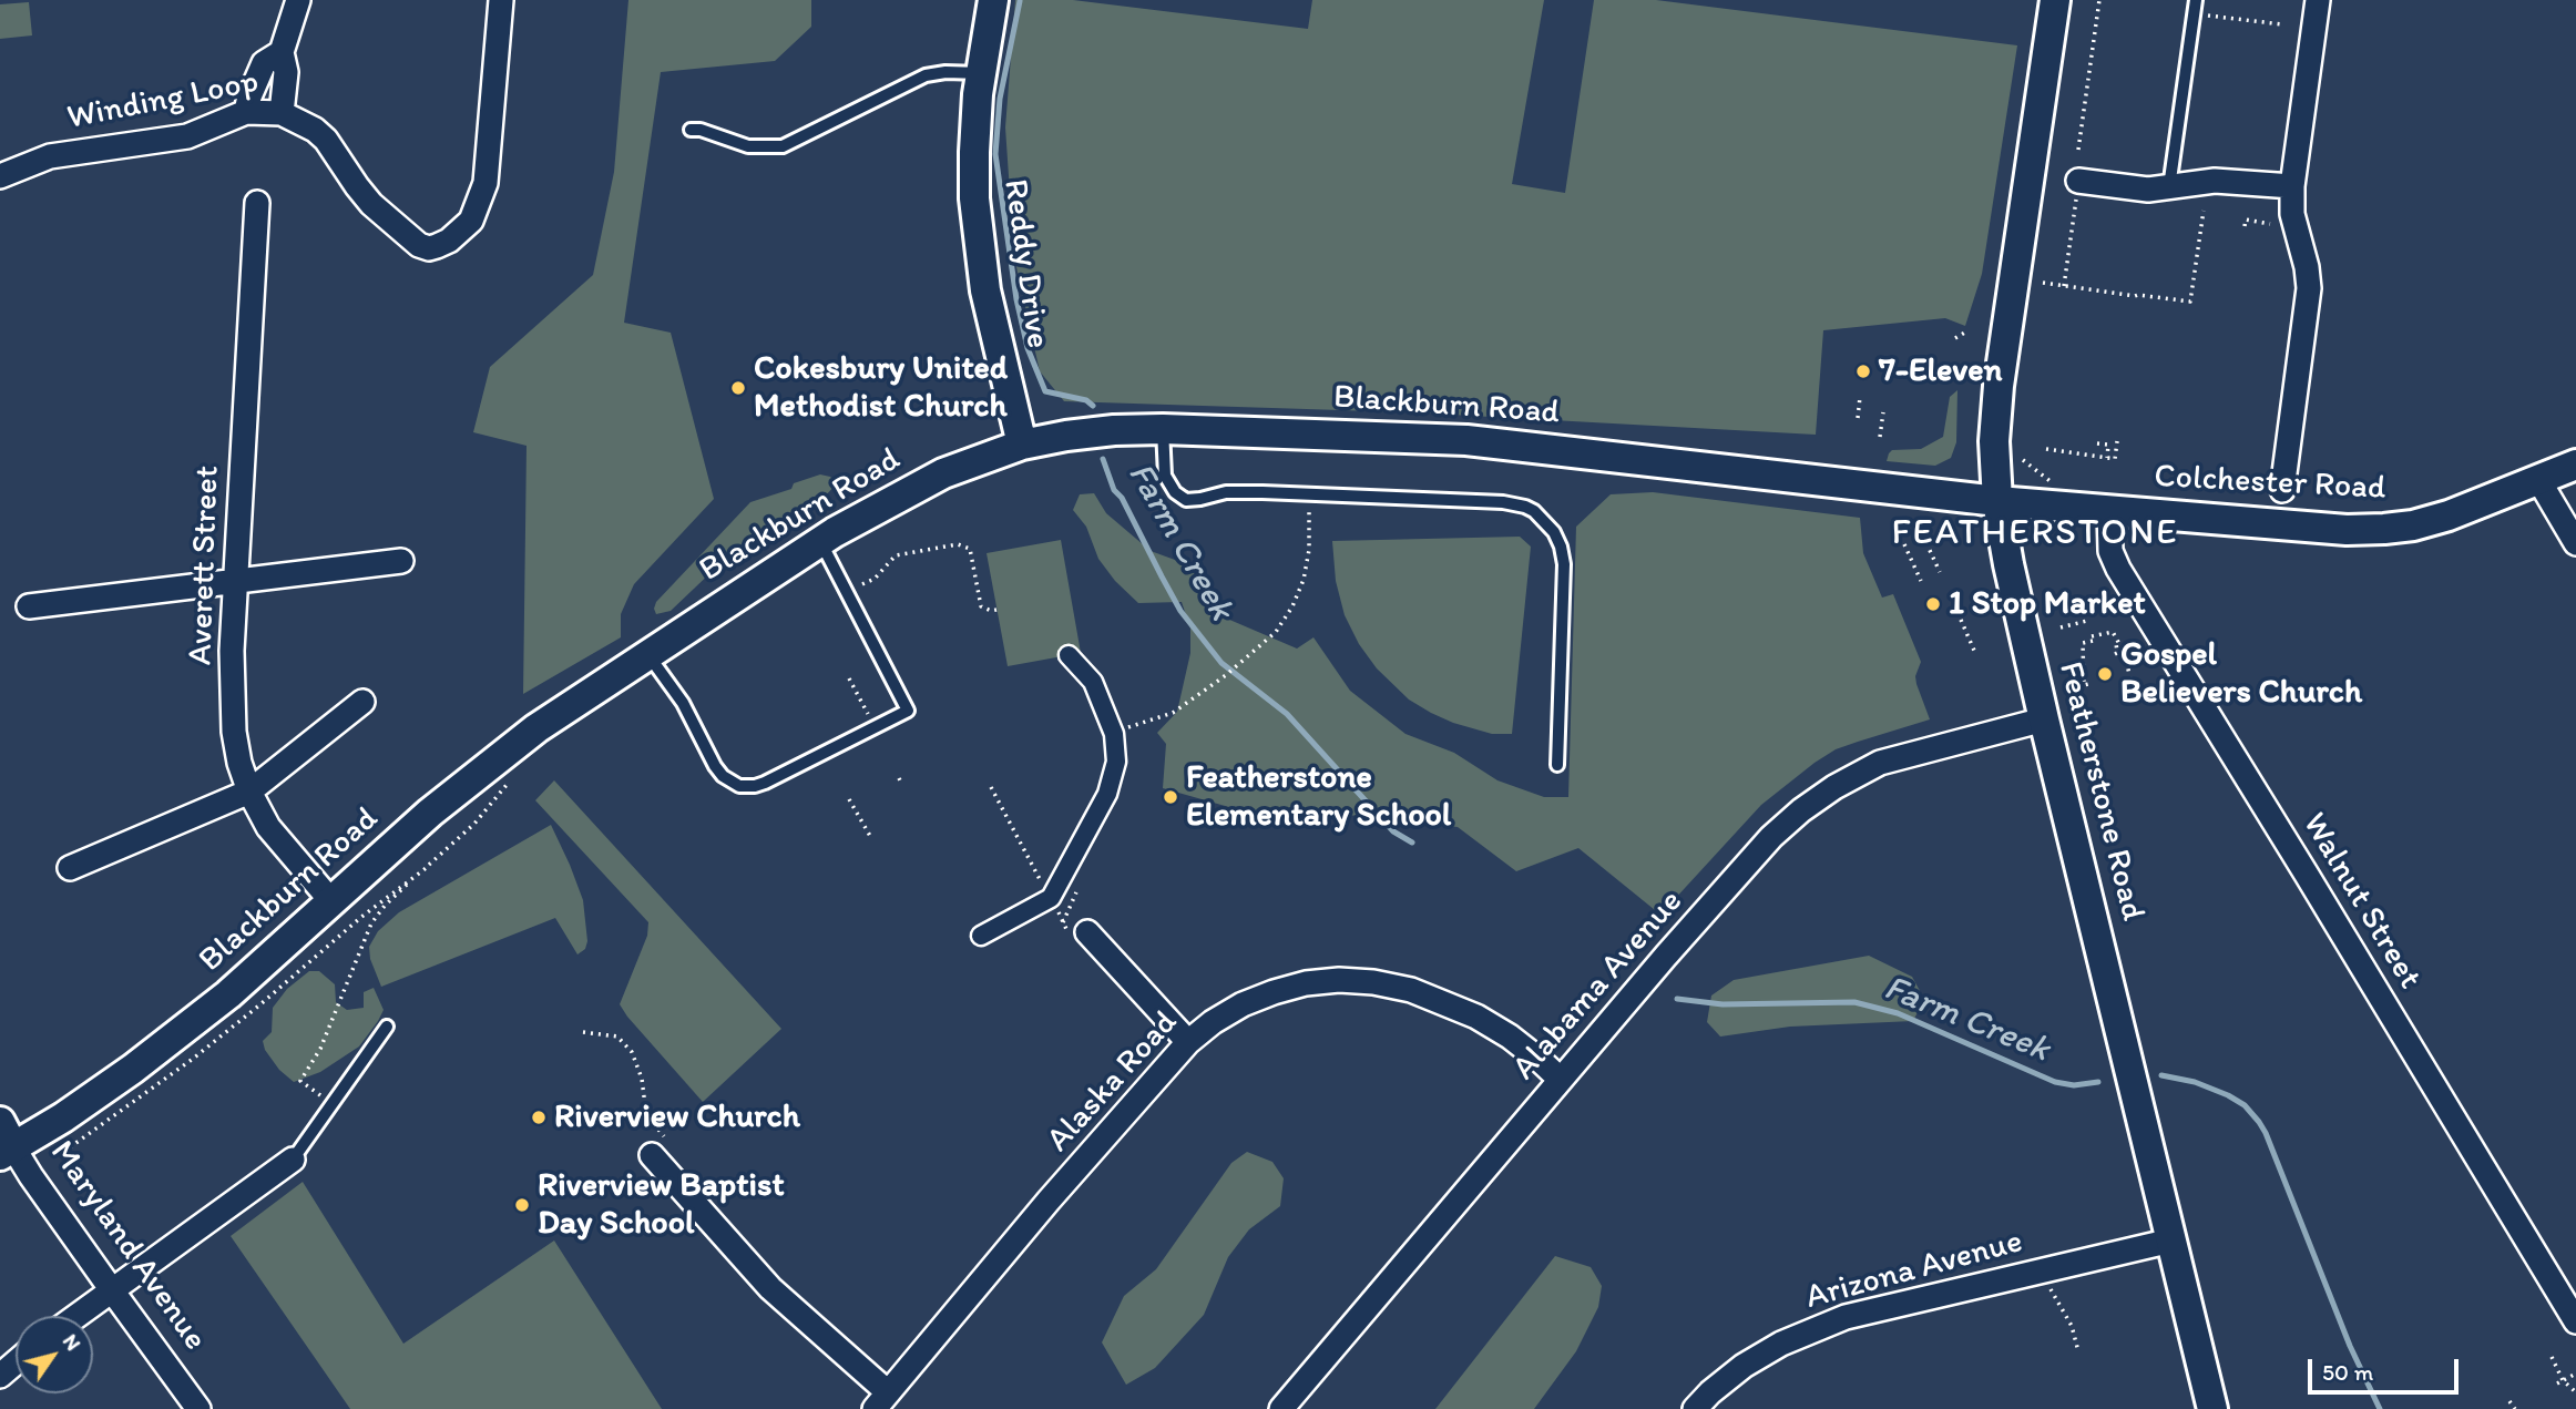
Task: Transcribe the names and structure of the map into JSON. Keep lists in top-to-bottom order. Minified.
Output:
{"streets":{"street":["Winding Loop","Reddy Drive","Blackburn Road","Colchester Road","Averett Street","Featherstone Road","Walnut Street","Alabama Avenue","Alaska Road","Maryland Avenue","Arizona Avenue"]},"crossings":[["Reddy Drive","Blackburn Road"],["Blackburn Road","Colchester Road"],["Blackburn Road","Averett Street"],["Blackburn Road","Featherstone Road"],["Blackburn Road","Maryland Avenue"],["Colchester Road","Featherstone Road"],["Colchester Road","Walnut Street"],["Featherstone Road","Alabama Avenue"],["Featherstone Road","Arizona Avenue"],["Alabama Avenue","Alaska Road"]],"districts":["FEATHERSTONE"],"water":["Farm Creek"],"places":["7-Eleven","Cokesbury United Methodist Church","1 Stop Market","Gospel Believers Church","Featherstone Elementary School","Riverview Church","Riverview Baptist Day School"],"scale_bar":"50 m","north":"top right"}
